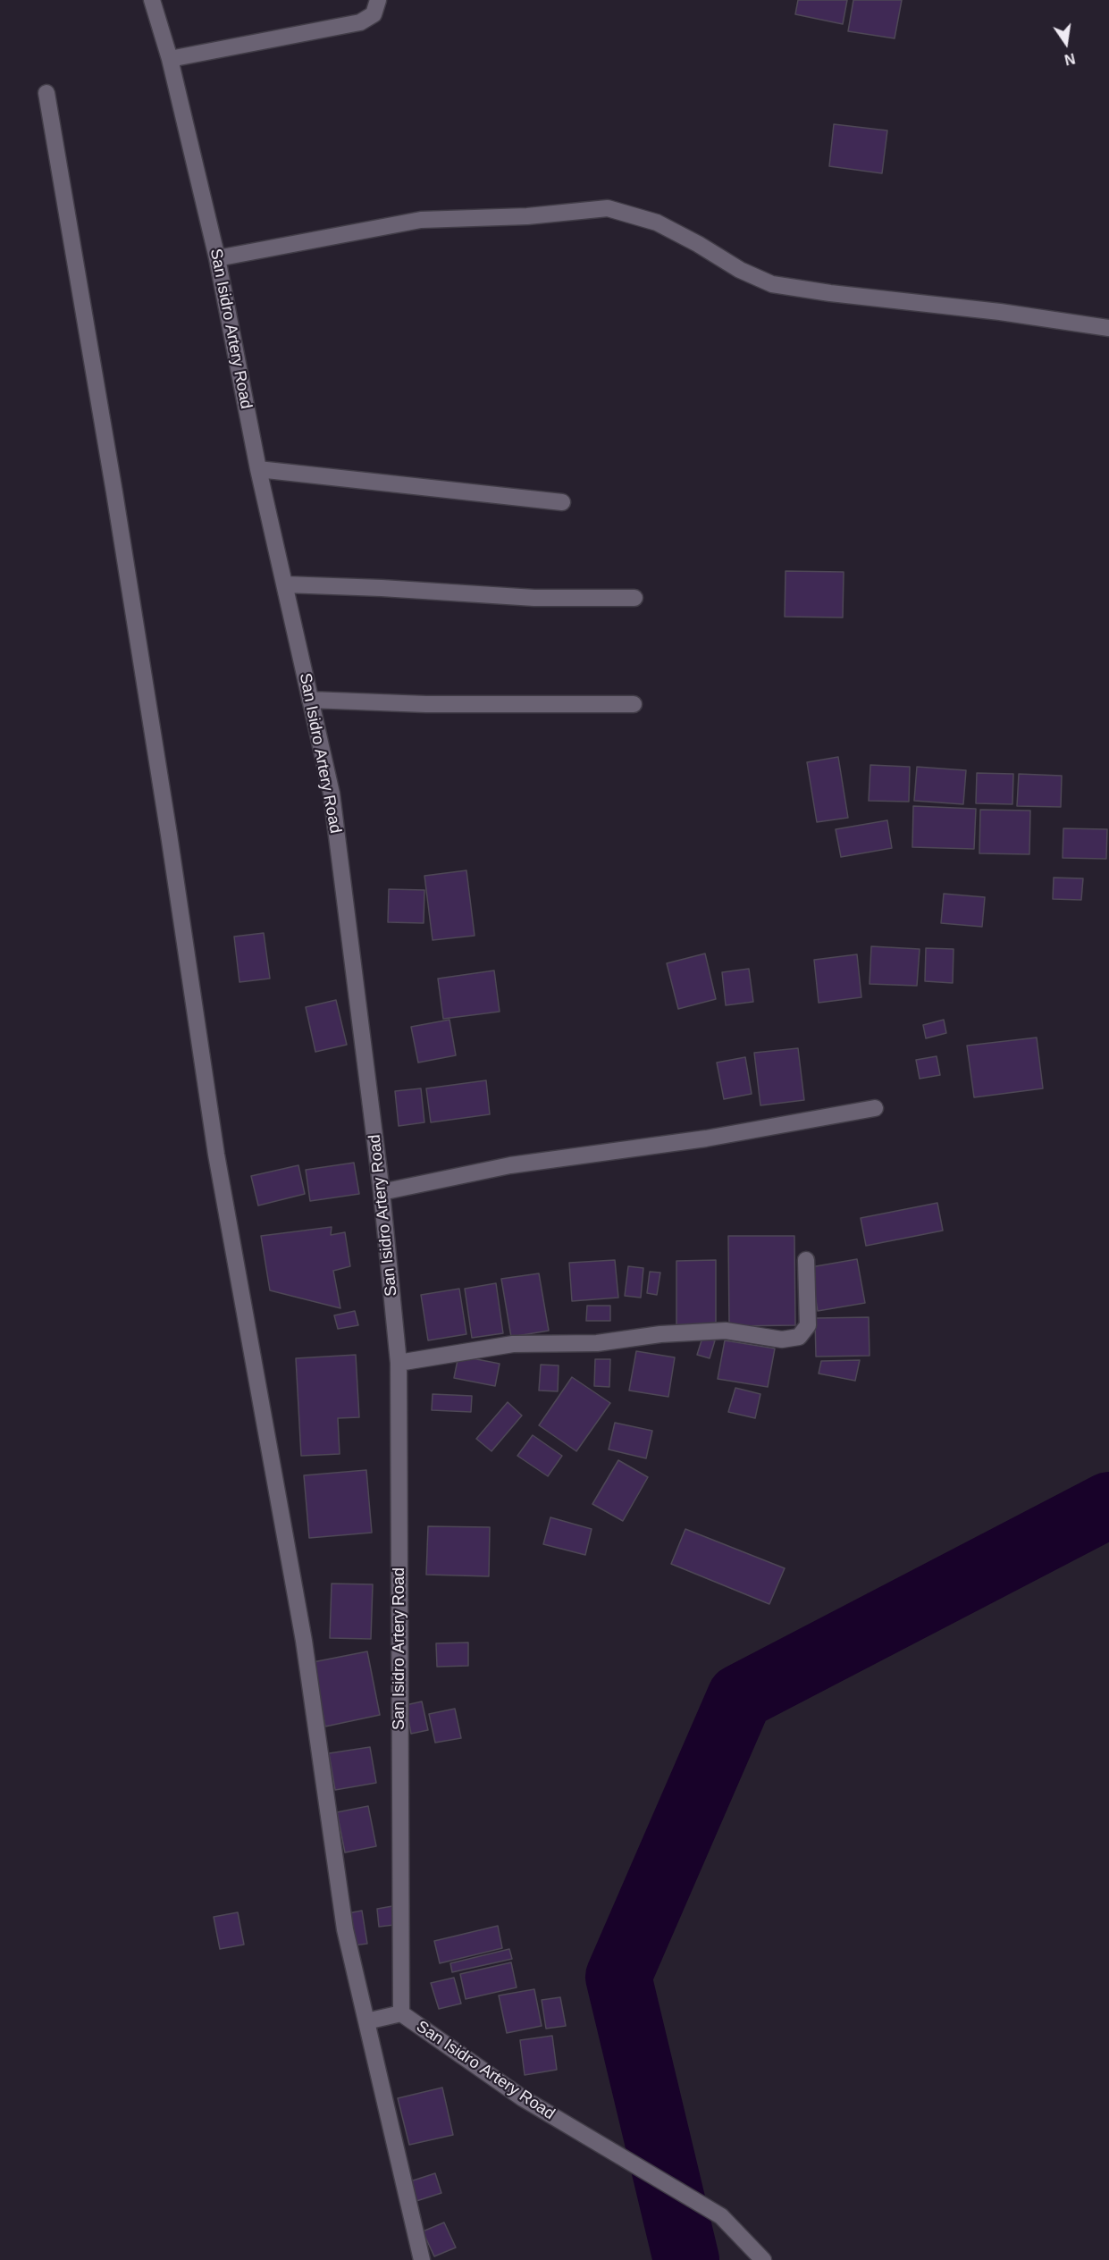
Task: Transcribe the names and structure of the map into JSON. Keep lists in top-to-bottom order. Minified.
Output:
{"streets":{"street":["San Isidro Artery Road"]},"north":"bottom"}
